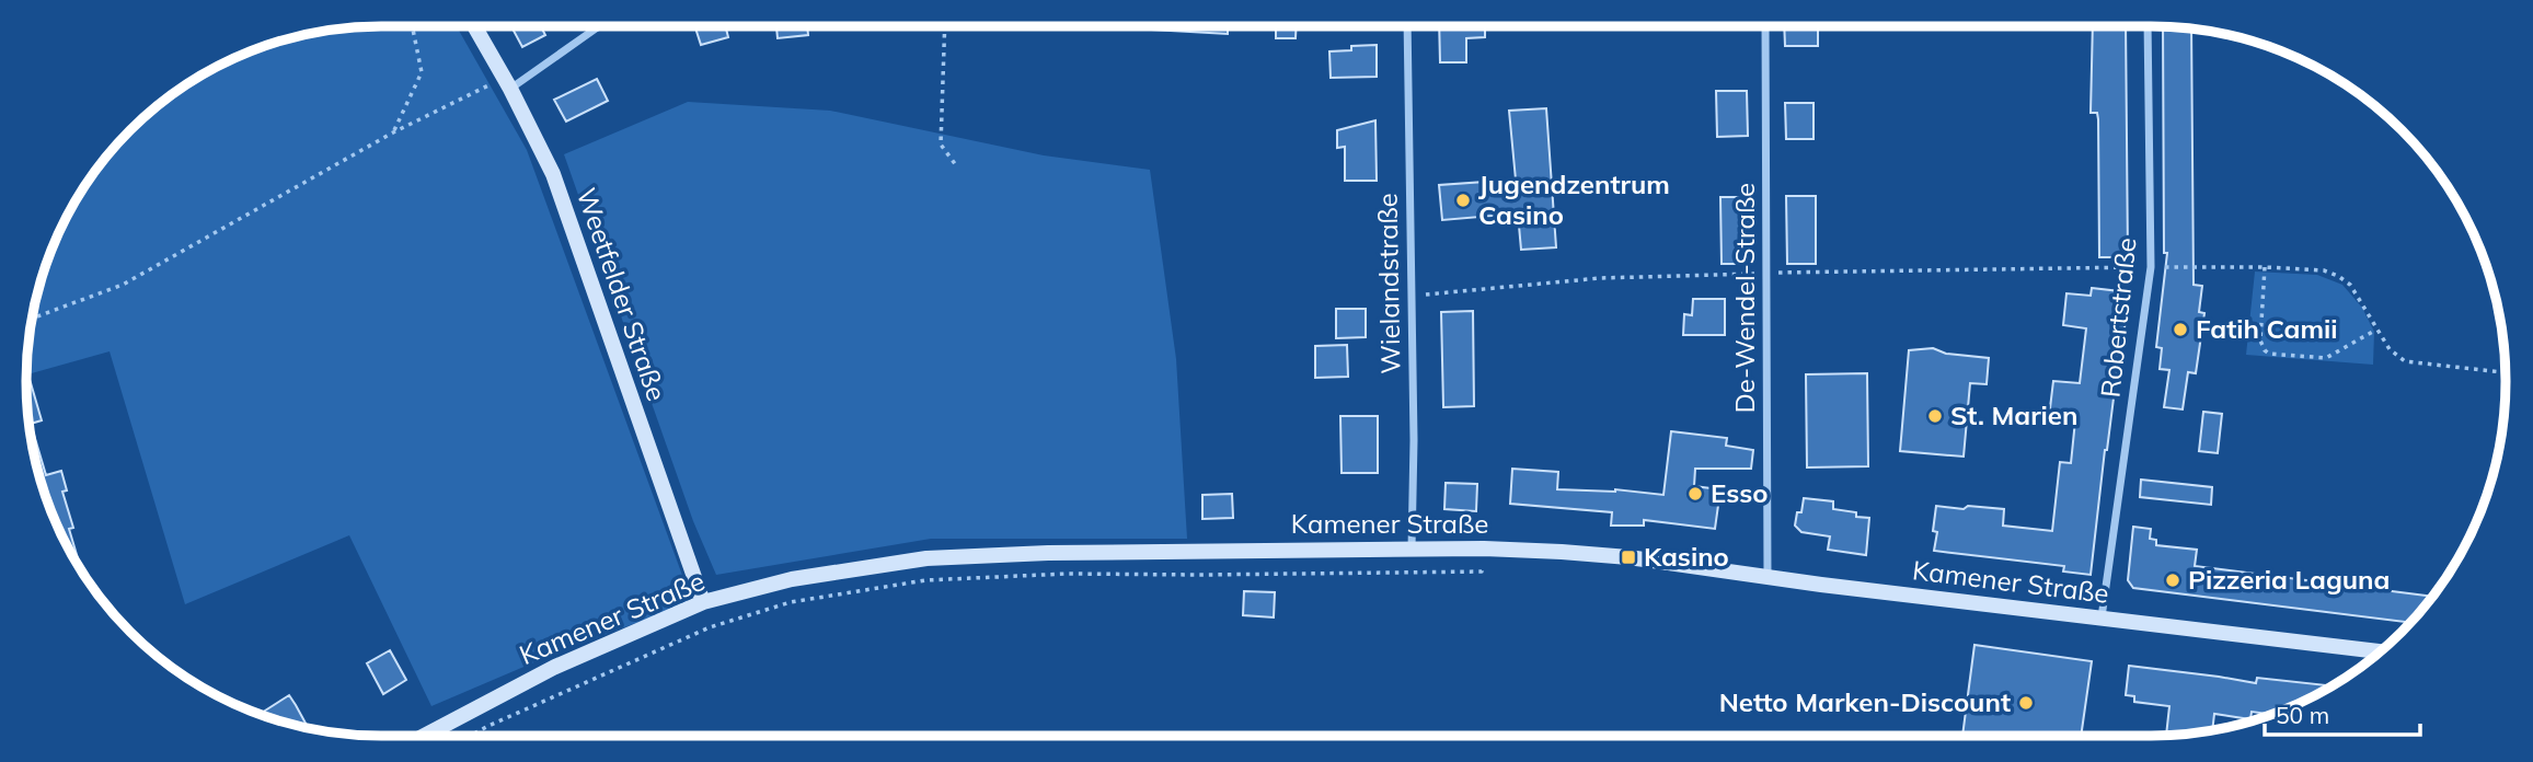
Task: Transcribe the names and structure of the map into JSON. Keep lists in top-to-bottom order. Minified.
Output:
{"streets":{"main road":["Weetfelder Straße","Kamener Straße"],"street":["Wielandstraße","De-Wendel-Straße","Robertstraße"]},"crossings":[["Wielandstraße","Kamener Straße"],["Weetfelder Straße","Kamener Straße"],["De-Wendel-Straße","Kamener Straße"],["Robertstraße","Kamener Straße"]],"places":{"other":["Jugendzentrum Casino","Fatih Camii","St. Marien","Esso","Pizzeria Laguna","Netto Marken-Discount"],"transit":["Kasino"]},"scale_bar":"50 m"}
